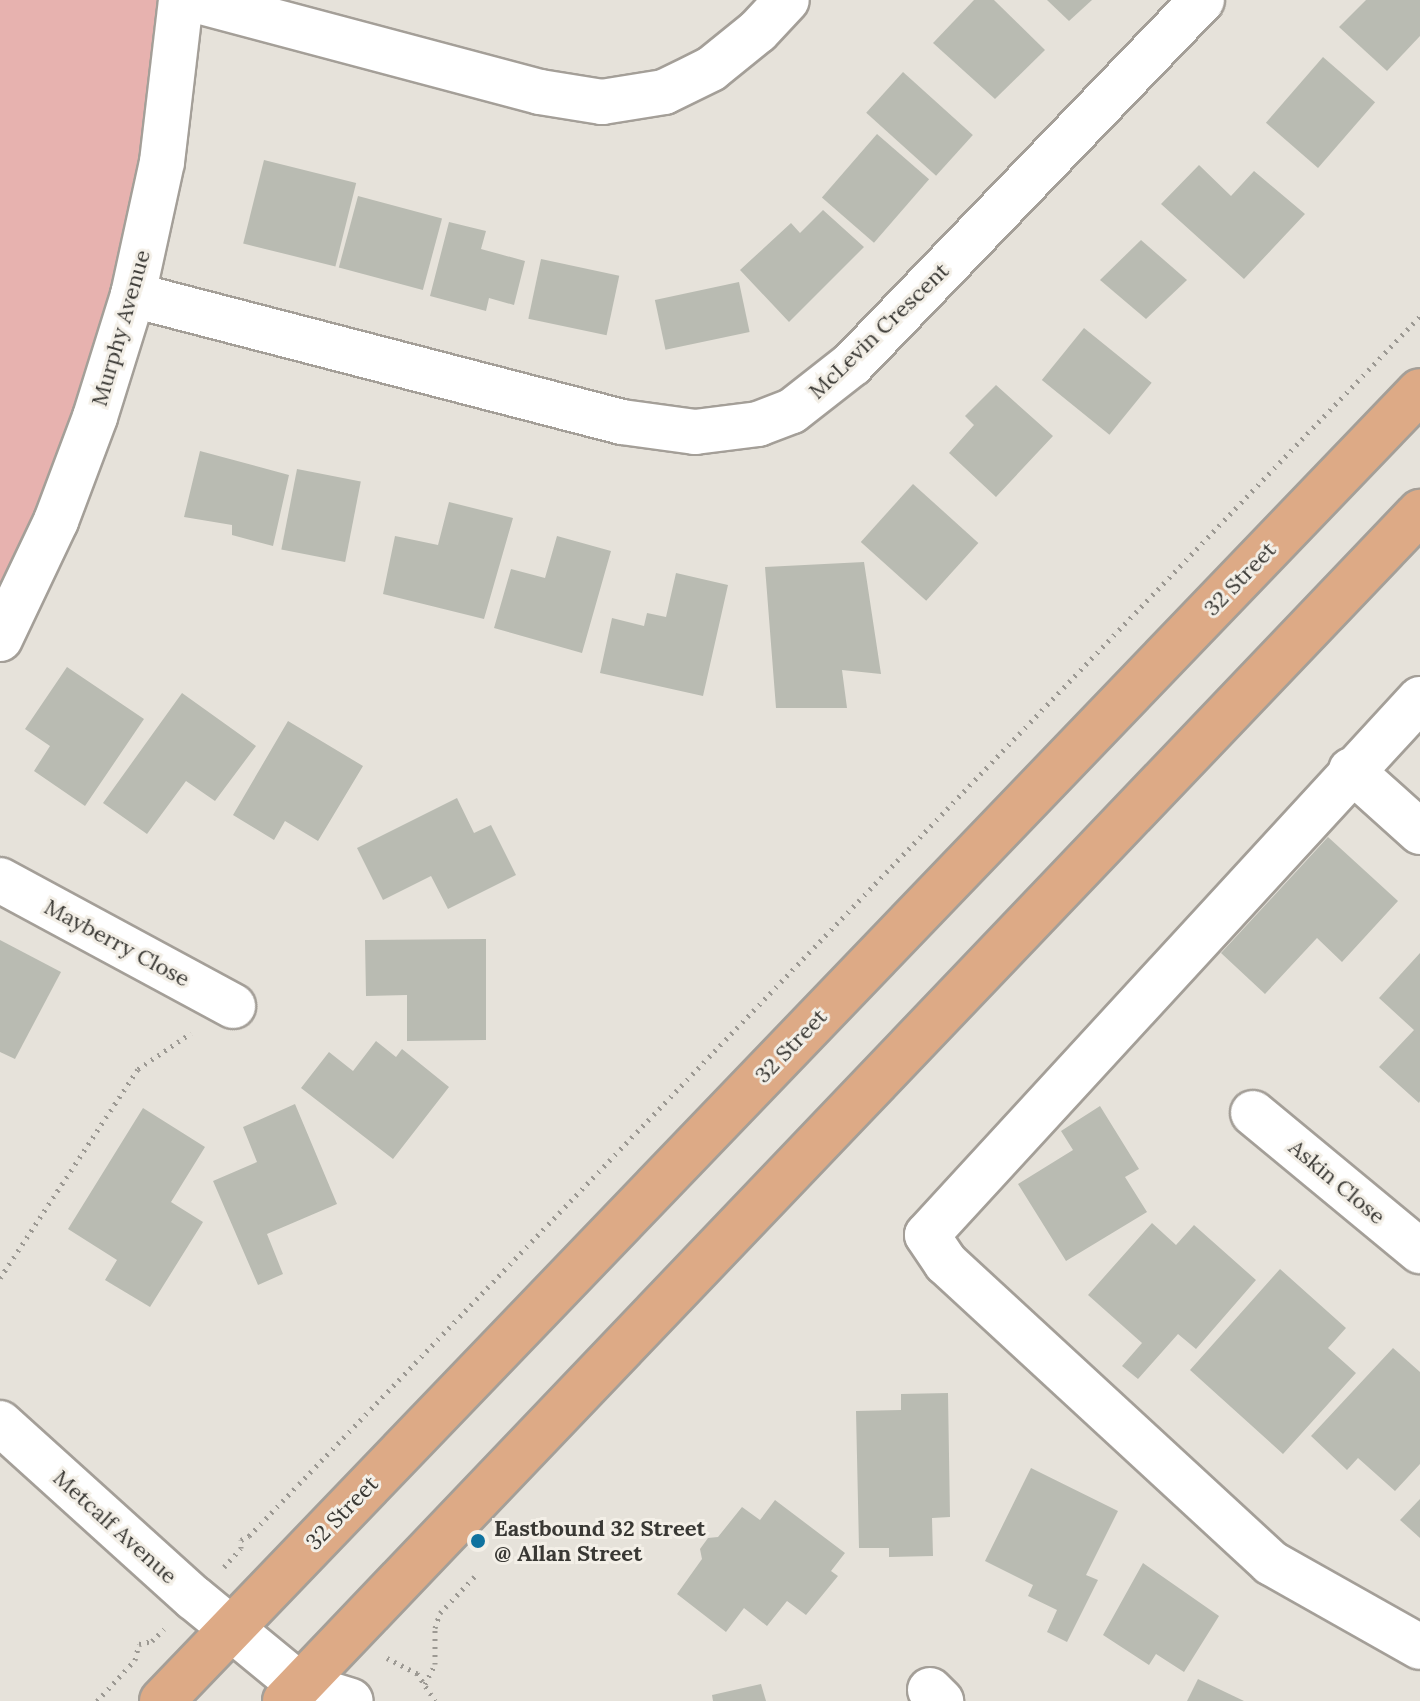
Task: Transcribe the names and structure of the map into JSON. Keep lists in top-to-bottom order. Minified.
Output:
{"streets":{"main road":["32 Street"],"street":["Murphy Avenue","McLevin Crescent","Mayberry Close","Askin Close","Metcalf Avenue"]},"crossings":[["Murphy Avenue","McLevin Crescent"],["32 Street","Metcalf Avenue"]],"places":["Eastbound 32 Street @ Allan Street"]}
